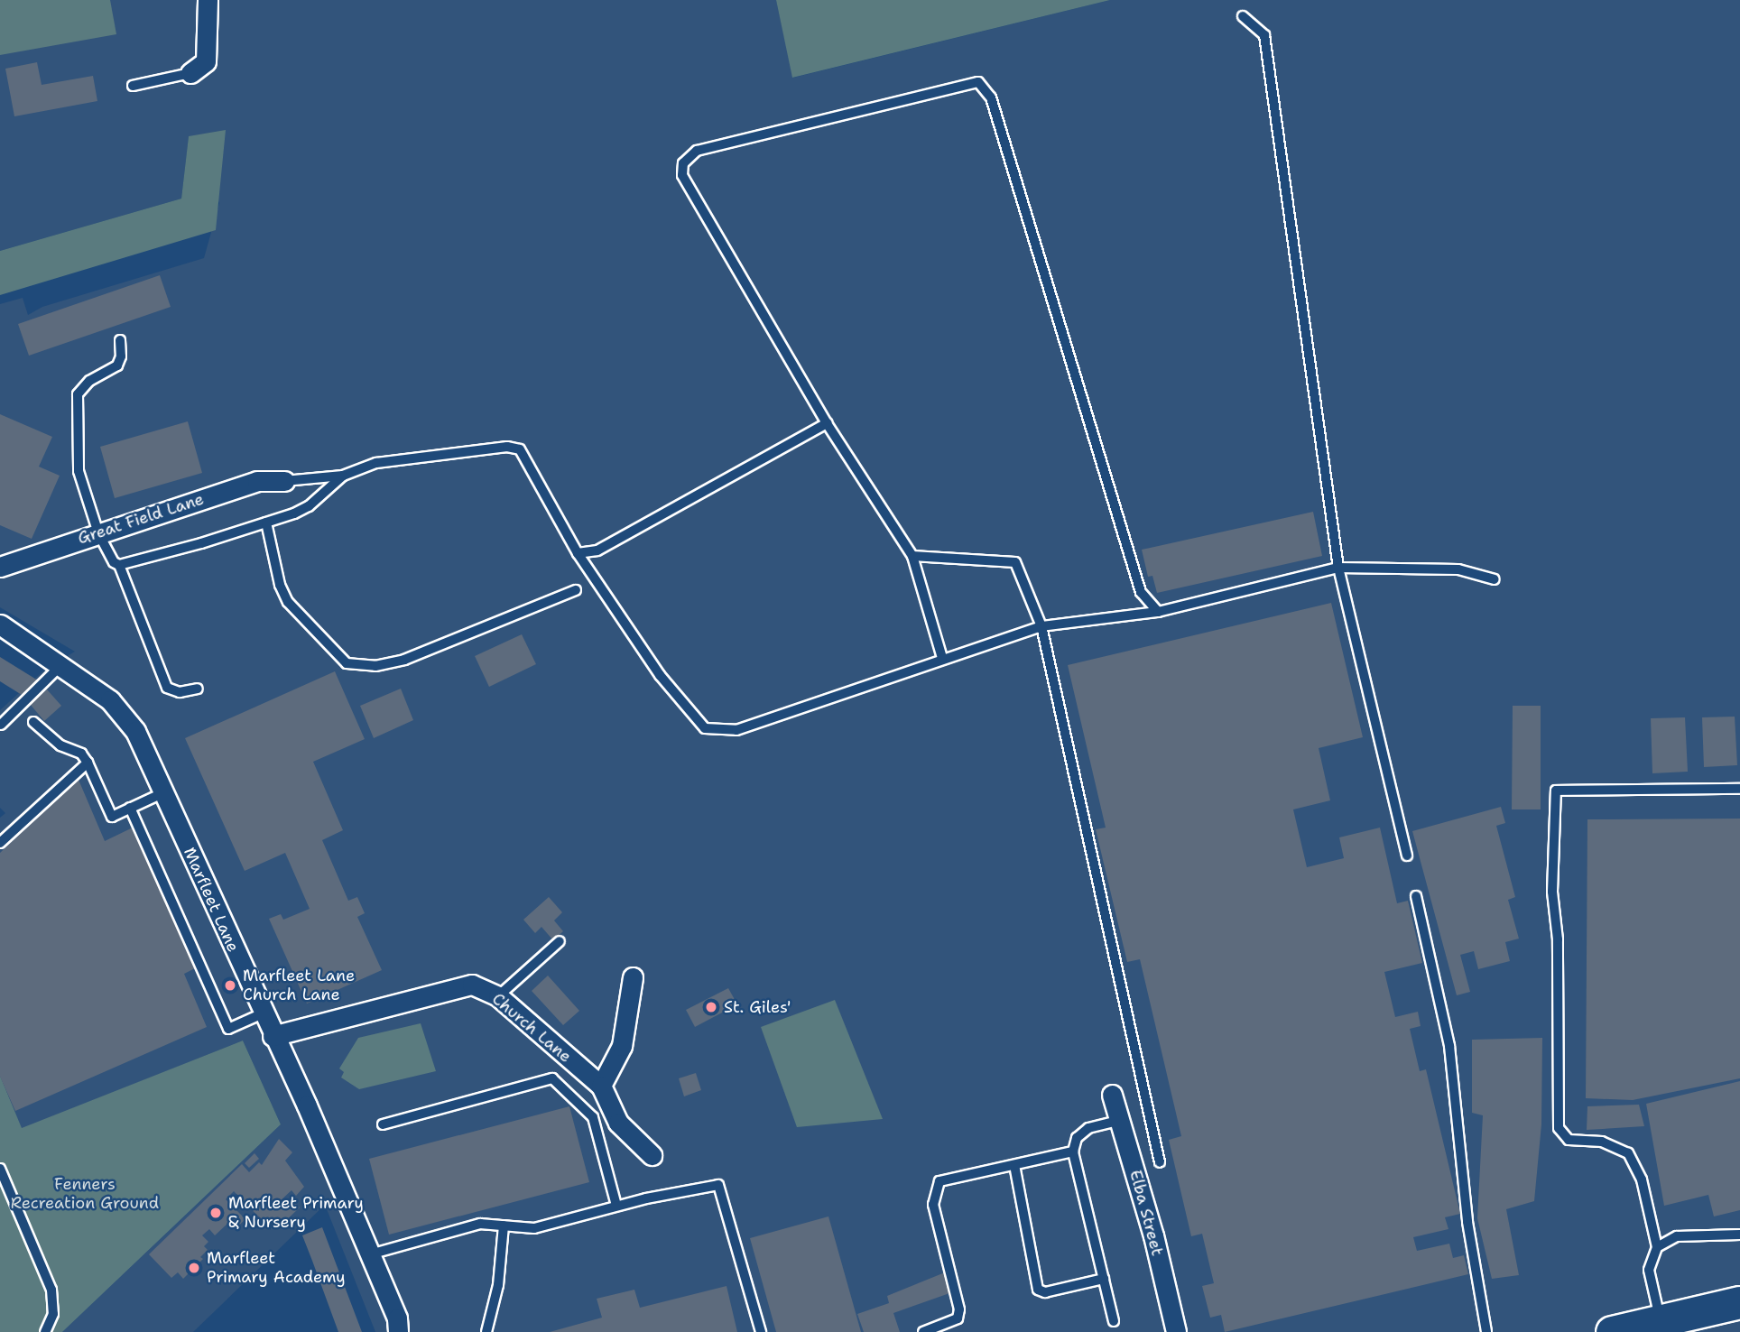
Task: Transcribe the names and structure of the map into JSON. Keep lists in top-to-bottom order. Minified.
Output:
{"streets":{"street":["Great Field Lane","Marfleet Lane","Church Lane","Elba Street"]},"crossings":[["Marfleet Lane","Church Lane"]],"parks":["Fenners Recreation Ground"],"places":["Marfleet Lane Church Lane","St. Giles'","Marfleet Primary & Nursery","Marfleet Primary Academy"]}
